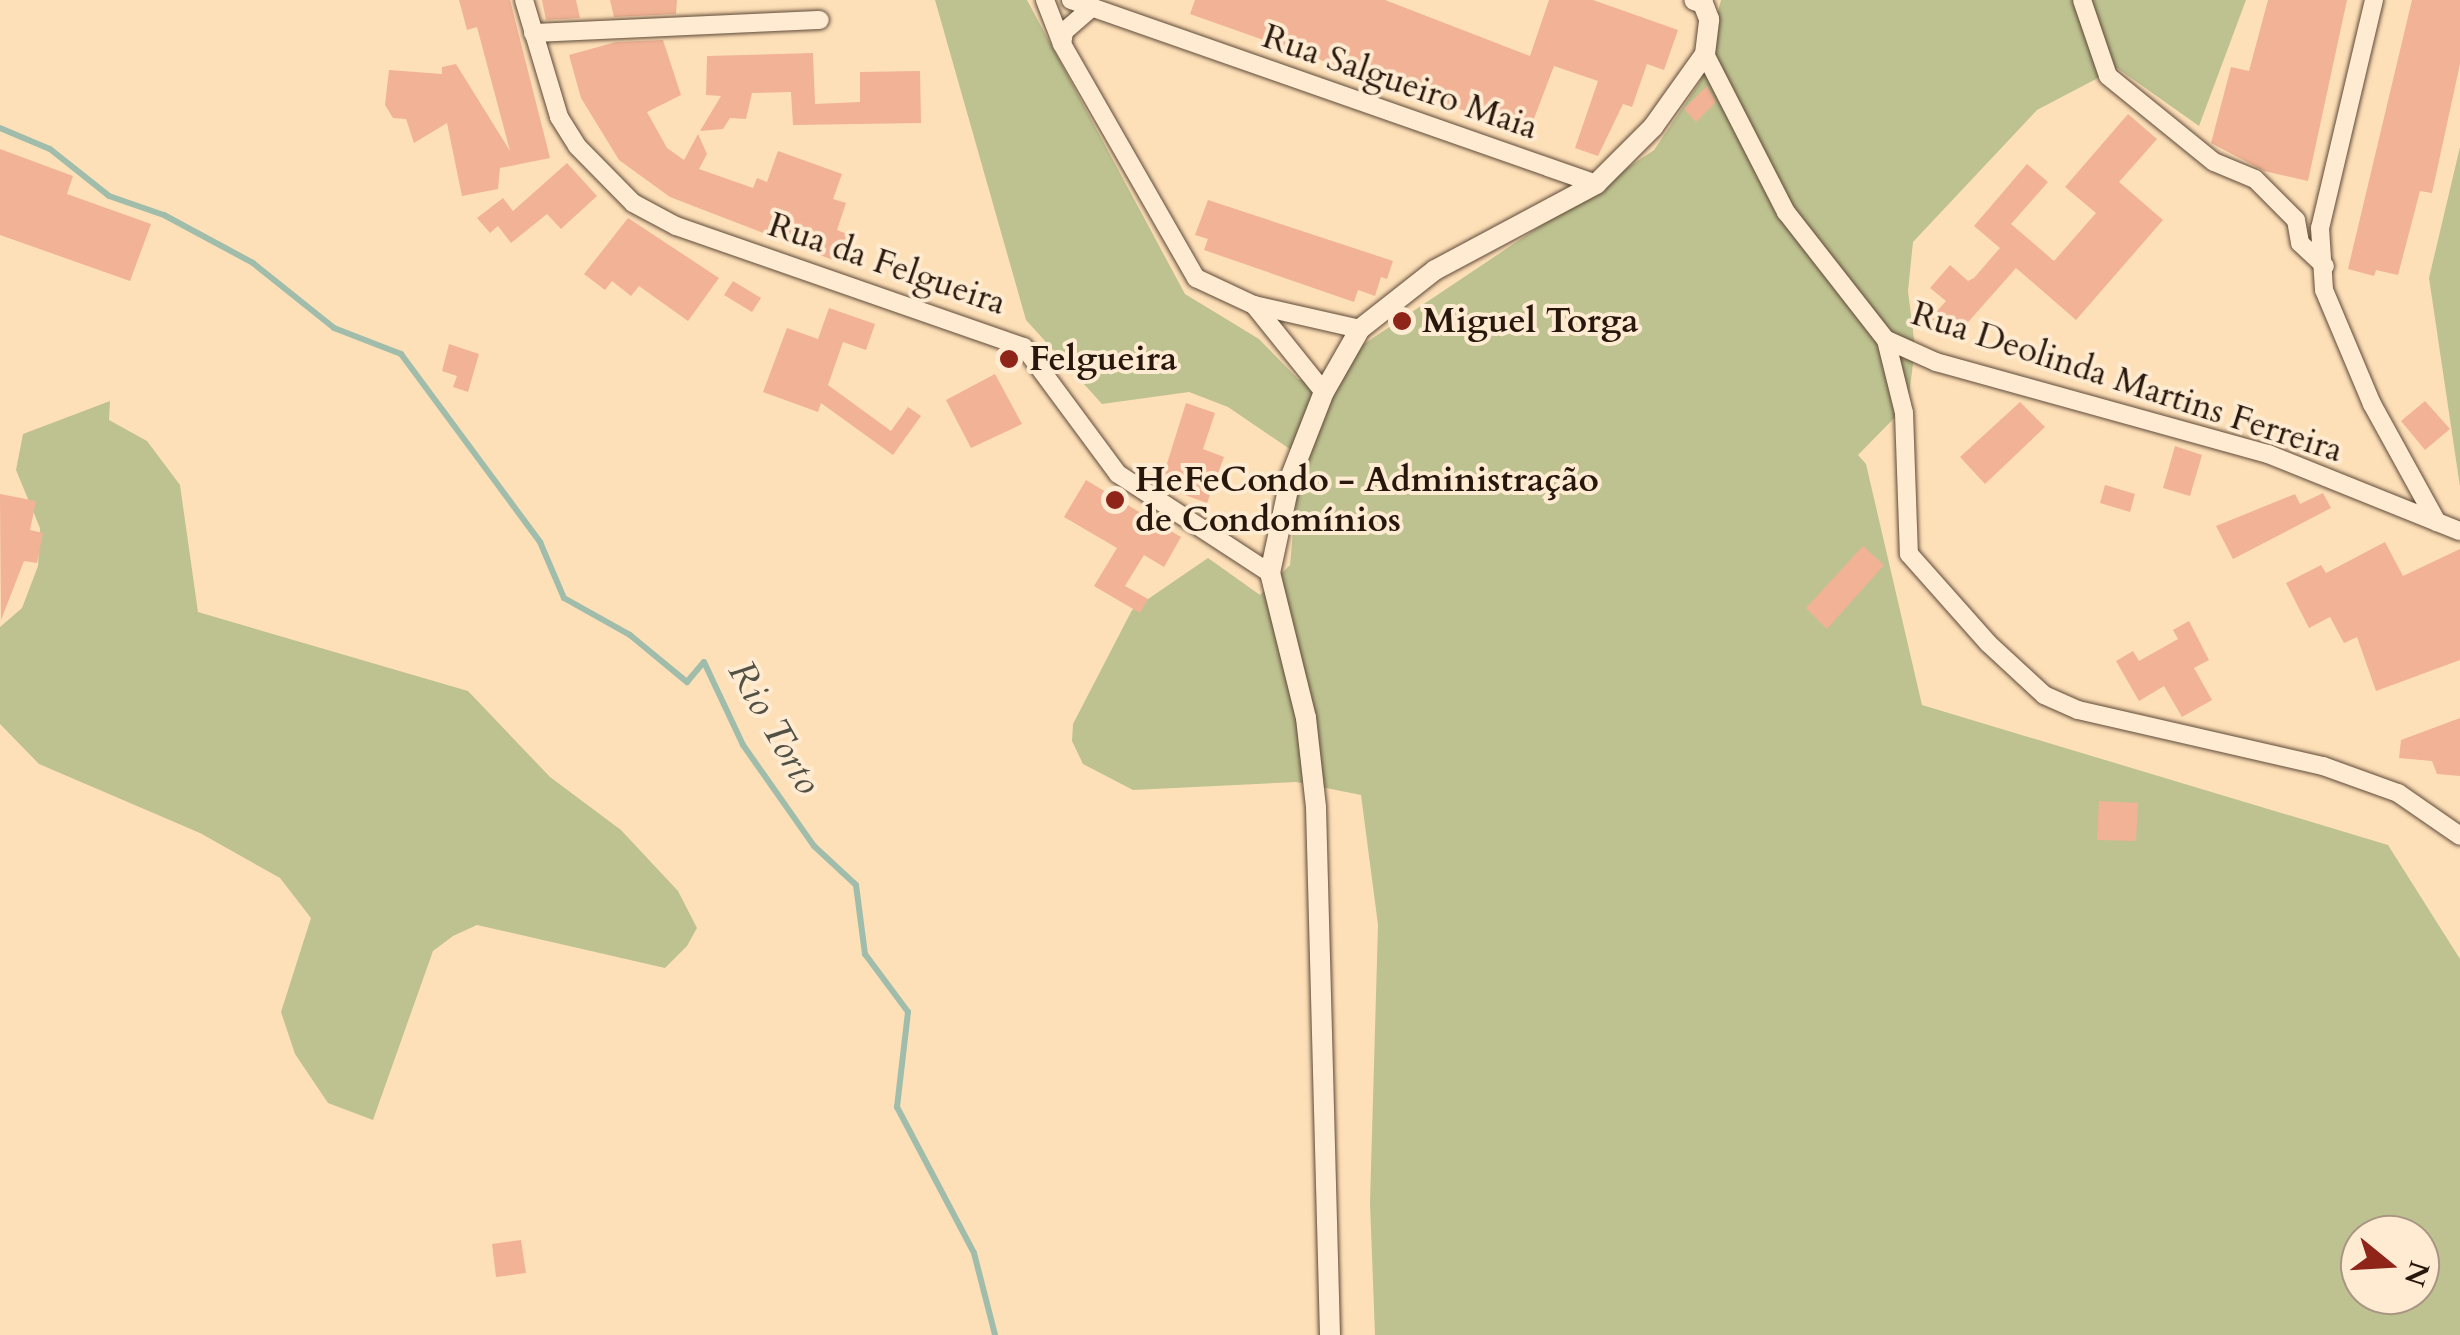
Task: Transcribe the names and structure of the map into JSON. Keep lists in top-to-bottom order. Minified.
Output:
{"streets":{"street":["Rua Salgueiro Maia","Rua da Felgueira","Rua Deolinda Martins Ferreira"]},"water":["Rio Torto"],"places":["Miguel Torga","Felgueira","HeFeCondo - Administração de Condomínios"],"north":"right"}
